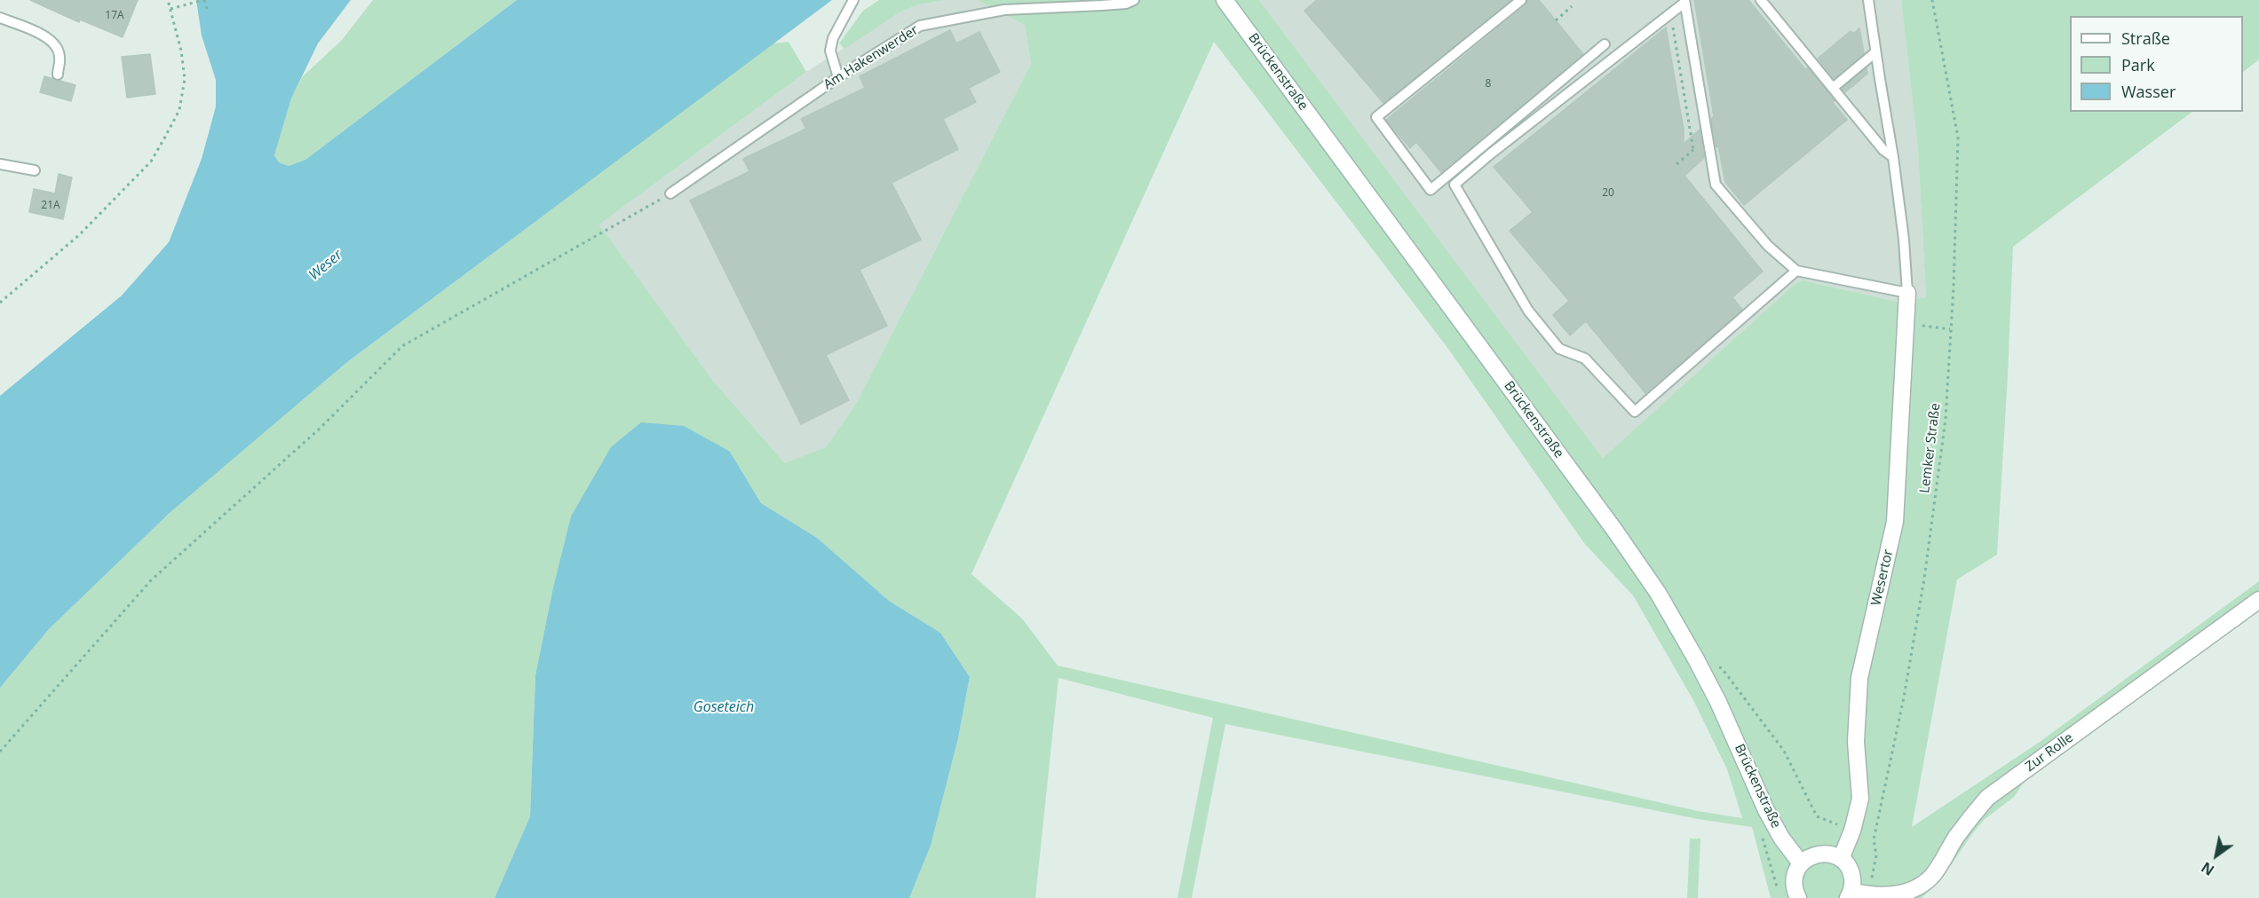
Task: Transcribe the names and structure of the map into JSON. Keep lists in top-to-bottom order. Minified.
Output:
{"streets":{"street":["Brückenstraße","Wesertor","Zur Rolle"],"lane":["Am Hakenwerder"],"path":["Lemker Straße"]},"crossings":[["Lemker Straße","Zur Rolle"]],"water":["Weser","Goseteich"],"house_numbers":["17A","8","20","21A"],"legend":["Straße","Park","Wasser"],"north":"bottom left"}
